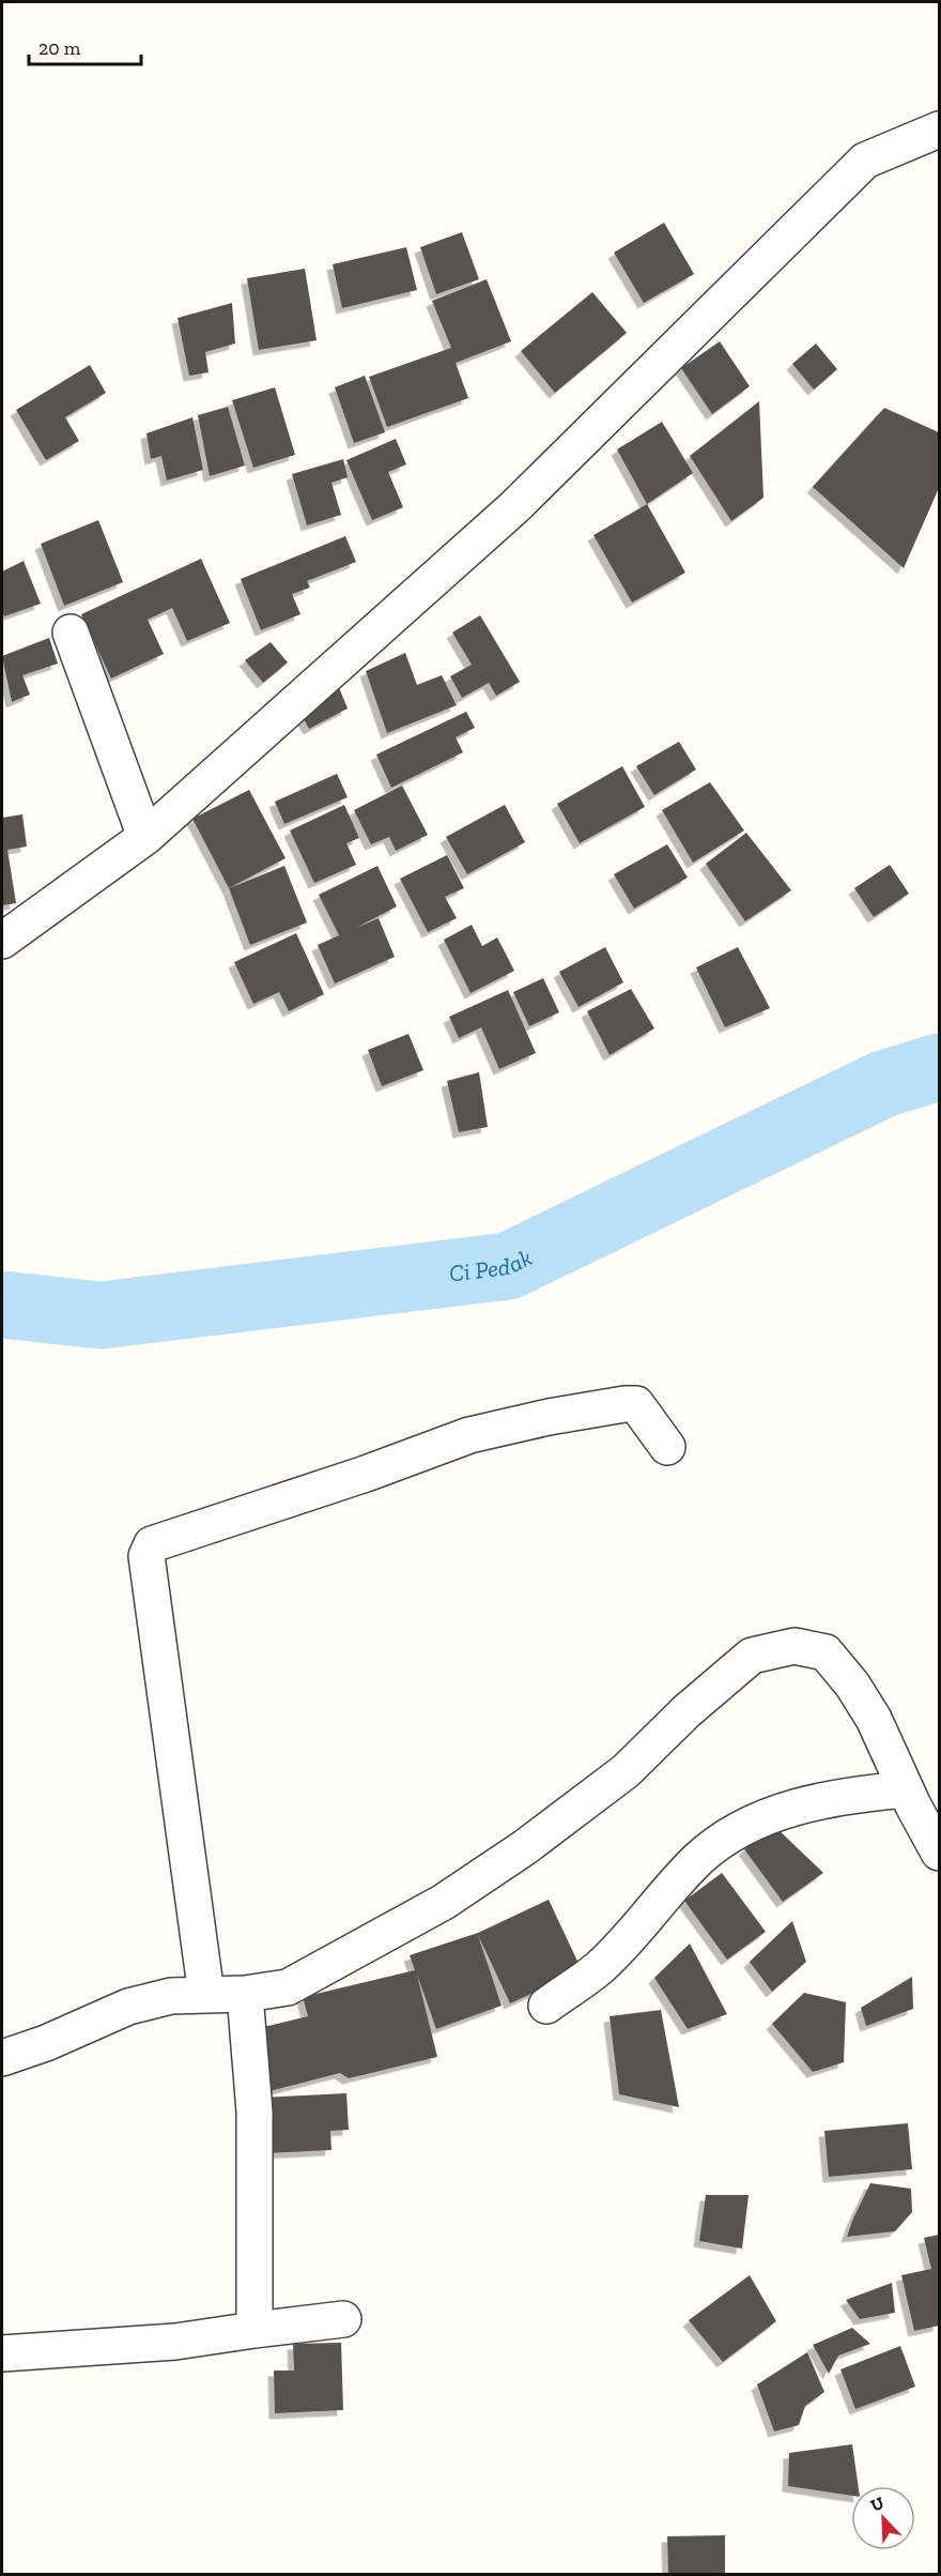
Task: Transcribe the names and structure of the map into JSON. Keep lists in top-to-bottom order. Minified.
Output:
{"water":["Ci Pedak"],"scale_bar":"20 m","north":"top left"}
